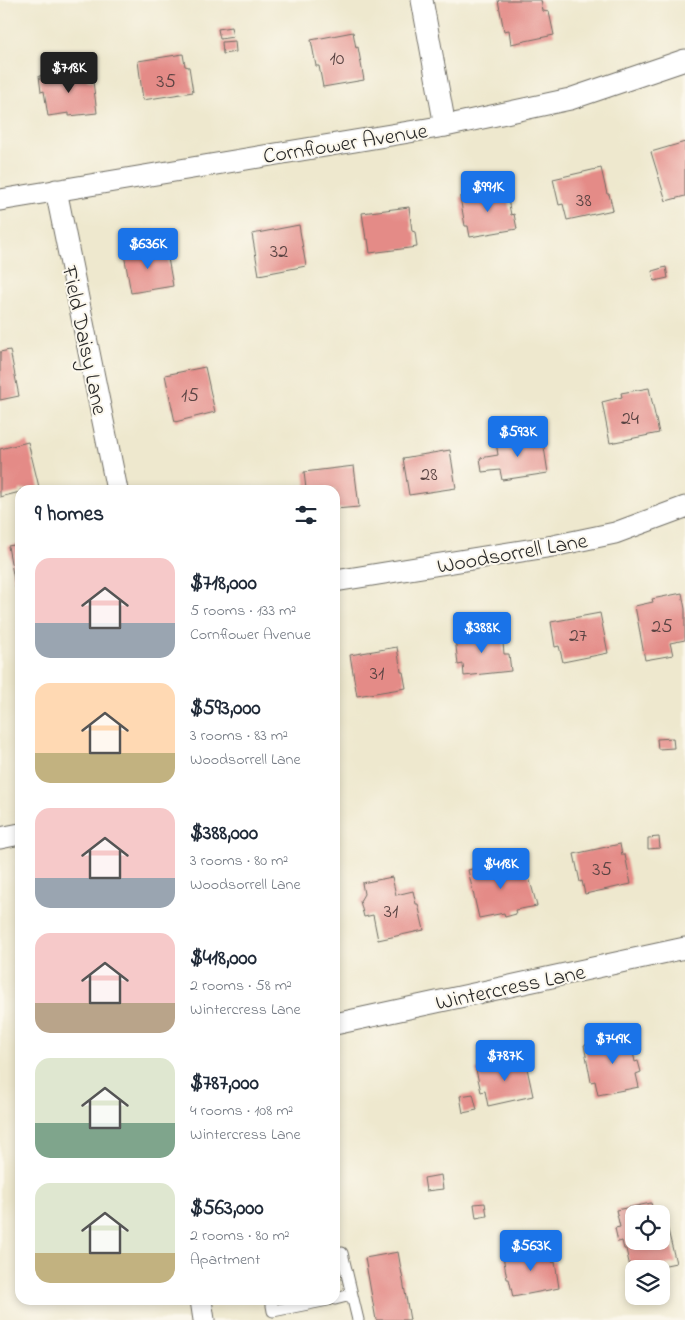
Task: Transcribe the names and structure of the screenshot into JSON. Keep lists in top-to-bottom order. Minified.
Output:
{"streets":{"street":["Cornflower Avenue","Field Daisy Lane","Woodsorrell Lane","Wintercress Lane"]},"crossings":[["Cornflower Avenue","Field Daisy Lane"]],"house_numbers":["10","35","38","32","15","24","28","25","27","31","35","31"],"page":{"price":["$718K","$991K","$636K","$593K","$388K","$418K","$749K","$787K","$563K"],"heading":"9 homes","list":[{"name":"$718,000","note":"5 rooms · 133 m² · Cornflower Avenue"},{"name":"$593,000","note":"3 rooms · 83 m² · Woodsorrell Lane"},{"name":"$388,000","note":"3 rooms · 80 m² · Woodsorrell Lane"},{"name":"$418,000","note":"2 rooms · 58 m² · Wintercress Lane"},{"name":"$787,000","note":"4 rooms · 108 m² · Wintercress Lane"},{"name":"$563,000","note":"2 rooms · 80 m² · Apartment"}]}}
